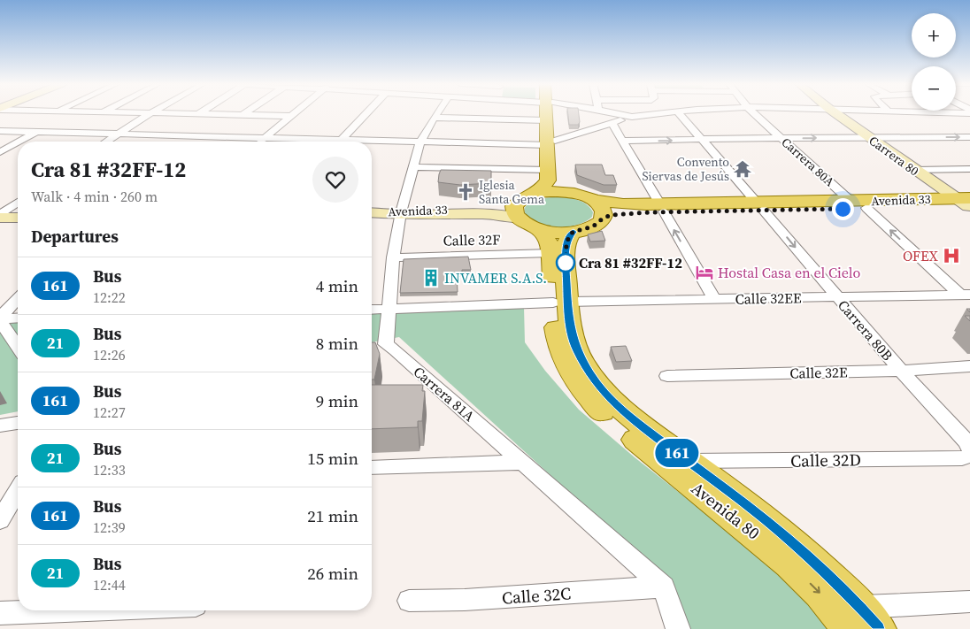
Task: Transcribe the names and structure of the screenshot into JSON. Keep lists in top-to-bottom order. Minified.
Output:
{"streets":{"main road":["Avenida 33","Avenida 80"],"street":["Carrera 80","Carrera 80A","Calle 32F","Calle 32EE","Carrera 80B","Calle 32E","Carrera 81A","Calle 32D","Calle 32C"]},"crossings":[["Carrera 80","Avenida 33"],["Carrera 80A","Avenida 33"],["Carrera 80A","Calle 32EE"],["Avenida 33","Calle 32F"],["Avenida 33","Carrera 80B"],["Avenida 33","Carrera 81A"],["Avenida 33","Avenida 80"],["Calle 32F","Carrera 81A"],["Calle 32F","Avenida 80"],["Calle 32EE","Carrera 80B"],["Calle 32EE","Carrera 81A"],["Calle 32EE","Avenida 80"],["Carrera 80B","Calle 32E"],["Carrera 80B","Calle 32D"],["Carrera 81A","Calle 32C"],["Calle 32D","Avenida 80"]],"one_way":["Carrera 80A"],"places":{"temple":["Convento Siervas de Jesús"],"church":["Iglesia Santa Gema"],"hospital":["OFEX"],"other":["Cra 81 #32FF-12"],"hotel":["Hostal Casa en el Cielo"],"building":["INVAMER S.A.S."]},"lines":["bus line 161"],"page":{"on_map":"161","map_buttons":["+","−"],"heading":[["Cra 81 #32FF-12","Walk · 4 min · 260 m"],"Departures"],"list":[{"mark":"161","name":"Bus","note":"12:22","value":"4 min"},{"mark":"21","name":"Bus","note":"12:26","value":"8 min"},{"mark":"161","name":"Bus","note":"12:27","value":"9 min"},{"mark":"21","name":"Bus","note":"12:33","value":"15 min"},{"mark":"161","name":"Bus","note":"12:39","value":"21 min"},{"mark":"21","name":"Bus","note":"12:44","value":"26 min"}]}}
